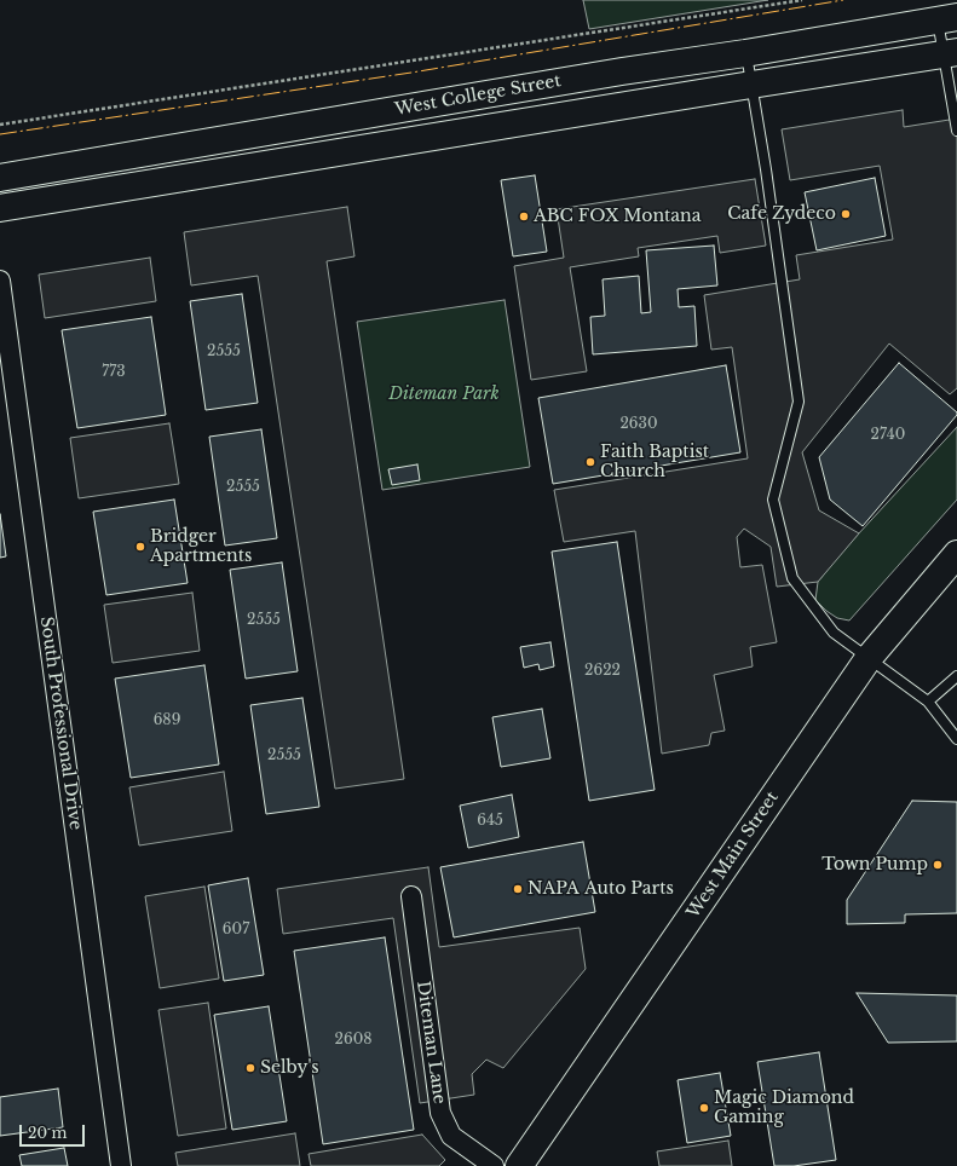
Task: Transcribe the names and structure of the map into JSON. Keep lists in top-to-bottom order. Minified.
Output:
{"streets":{"main road":["West College Street","West Main Street"],"street":["South Professional Drive","Diteman Lane"]},"parks":["Diteman Park"],"places":["Cafe Zydeco","ABC FOX Montana","Faith Baptist Church","Bridger Apartments","Town Pump","NAPA Auto Parts","Selby's","Magic Diamond Gaming"],"house_numbers":["2555","773","2630","2740","2555","2555","2622","689","2555","645","607","2608"],"scale_bar":"20 m"}
